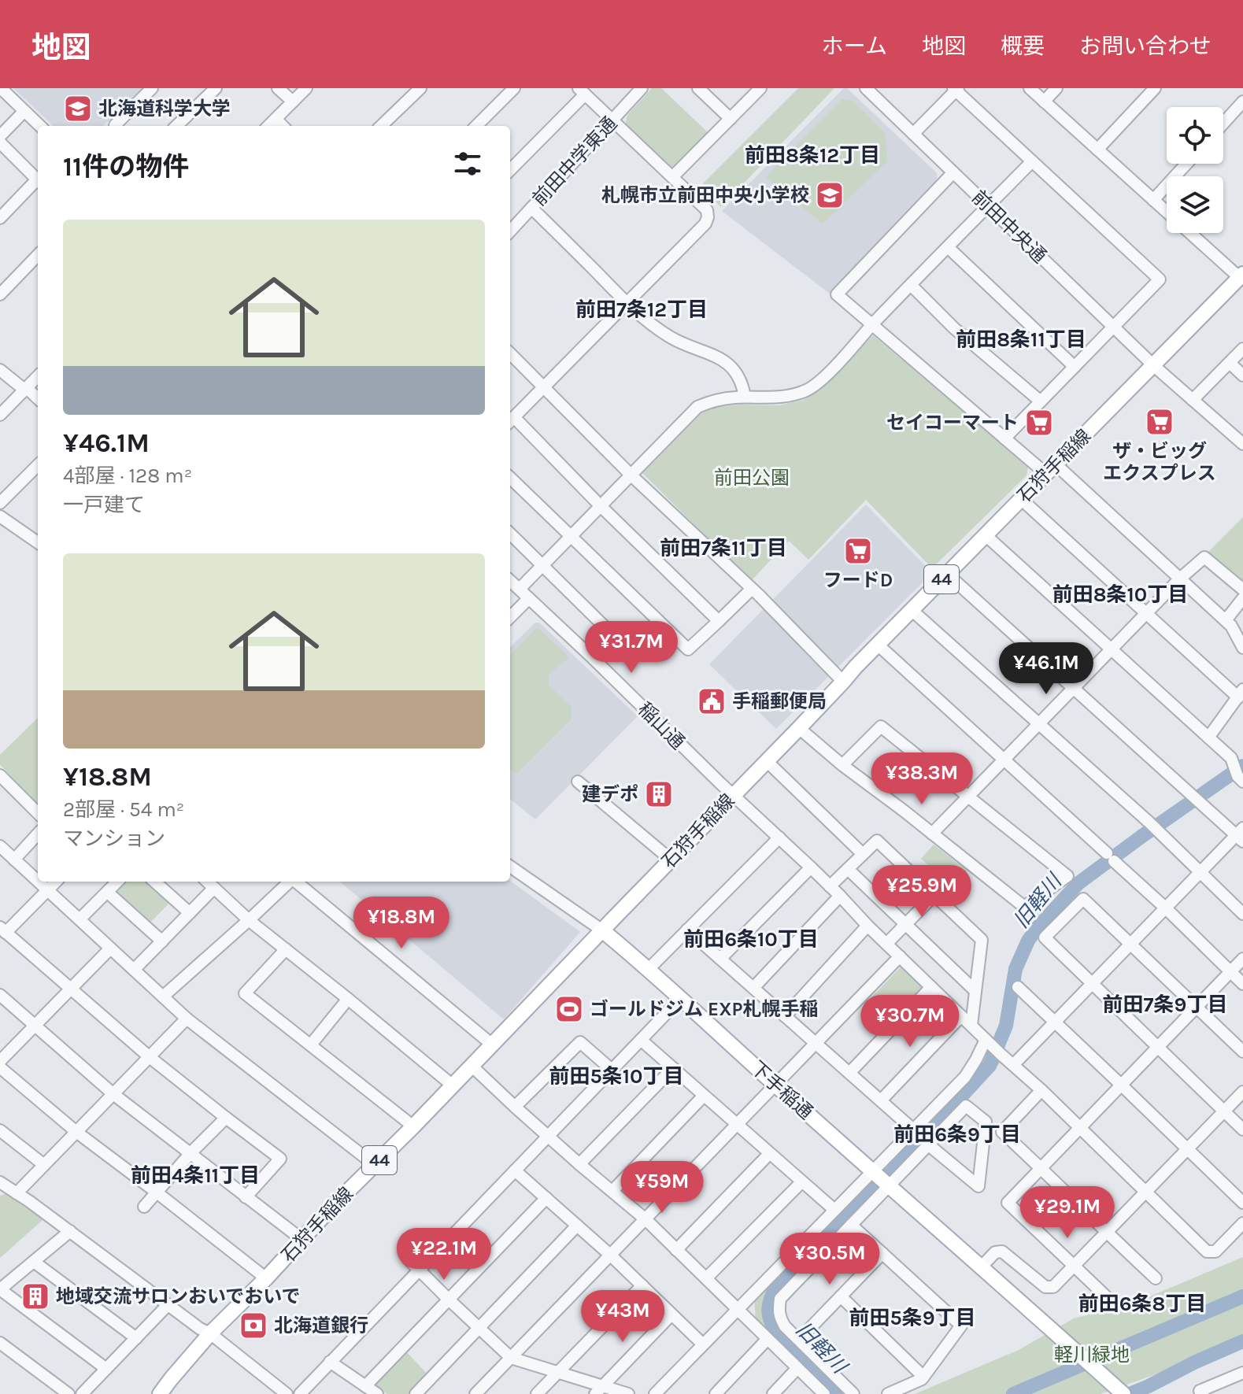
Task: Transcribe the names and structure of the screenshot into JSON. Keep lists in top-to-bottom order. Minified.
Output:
{"streets":{"main road":["石狩手稲線","44","下手稲通"],"street":["前田中学東通","前田中央通","稲山通"]},"crossings":[["前田中央通","石狩手稲線"],["石狩手稲線","稲山通"],["石狩手稲線","下手稲通"]],"districts":["前田8条12丁目","前田7条12丁目","前田8条11丁目","前田7条11丁目","前田8条10丁目","前田6条10丁目","前田7条9丁目","前田5条10丁目","前田6条9丁目","前田4条11丁目","前田6条8丁目","前田5条9丁目"],"water":["旧軽川"],"parks":["前田公園","軽川緑地"],"places":{"school or university":["北海道科学大学","札幌市立前田中央小学校"],"supermarket":["ザ・ビッグ エクスプレス","セイコーマート","フードD"],"public building":["手稲郵便局"],"building":["建デポ","地域交流サロンおいでおいで"],"sports":["ゴールドジム EXP札幌手稲"],"bank":["北海道銀行"]},"page":{"header":"地図","nav":["ホーム","地図","概要","お問い合わせ"],"heading":"11件の物件","list":[{"name":"¥46.1M","note":"4部屋 · 128 m² · 一戸建て"},{"name":"¥18.8M","note":"2部屋 · 54 m² · マンション"}],"price":["¥31.7M","¥46.1M","¥38.3M","¥25.9M","¥18.8M","¥30.7M","¥59M","¥29.1M","¥22.1M","¥30.5M","¥43M"]}}
